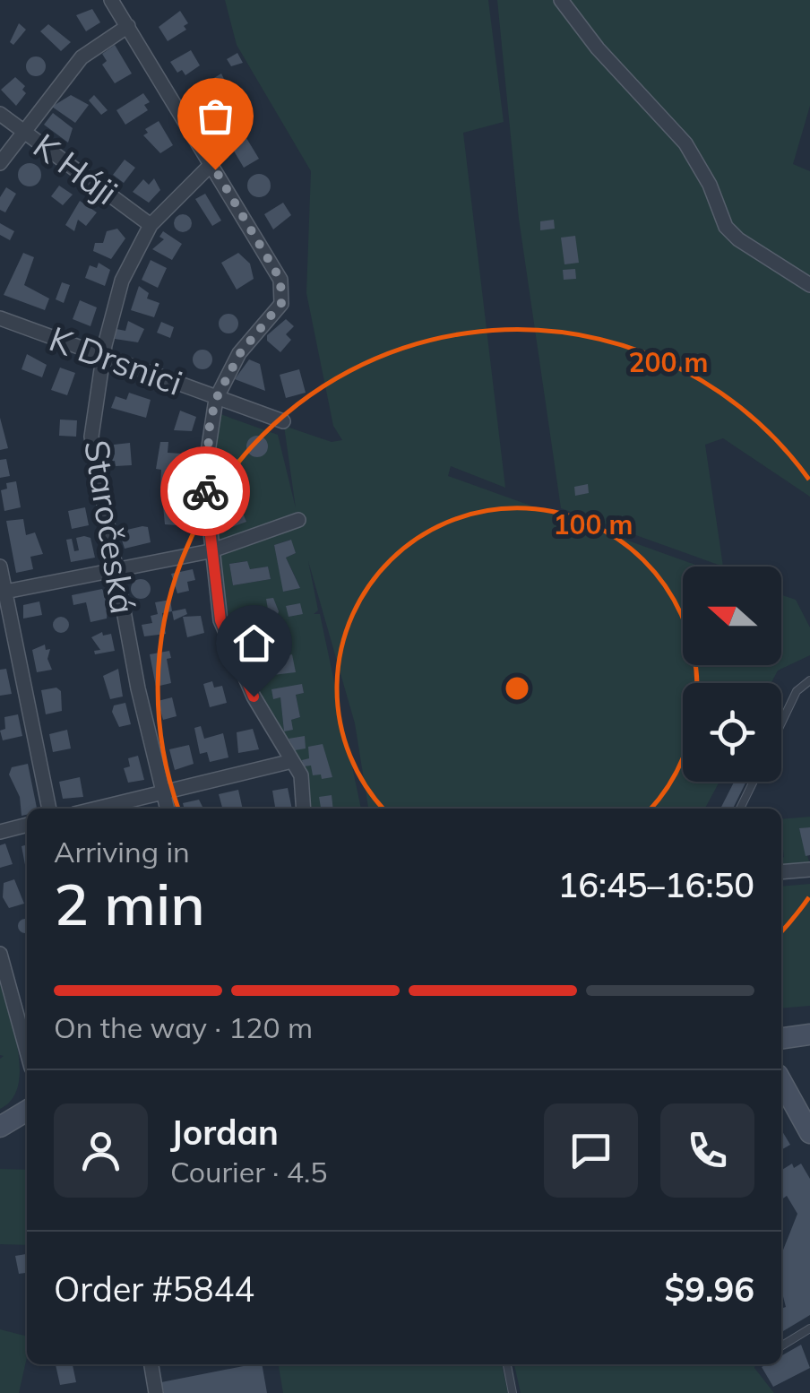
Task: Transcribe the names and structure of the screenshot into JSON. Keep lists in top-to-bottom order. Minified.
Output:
{"streets":{"street":["K Háji","K Drsnici","Staročeská"]},"crossings":[["K Háji","Staročeská"],["K Drsnici","Staročeská"]],"north":"left","page":{"heading":["2 min","Arriving in","16:45–16:50"],"panel":["Jordan","Courier · 4.5","Order #5844","$9.96"],"bar":"On the way · 120 m"},"rings":["200 m","100 m"]}
